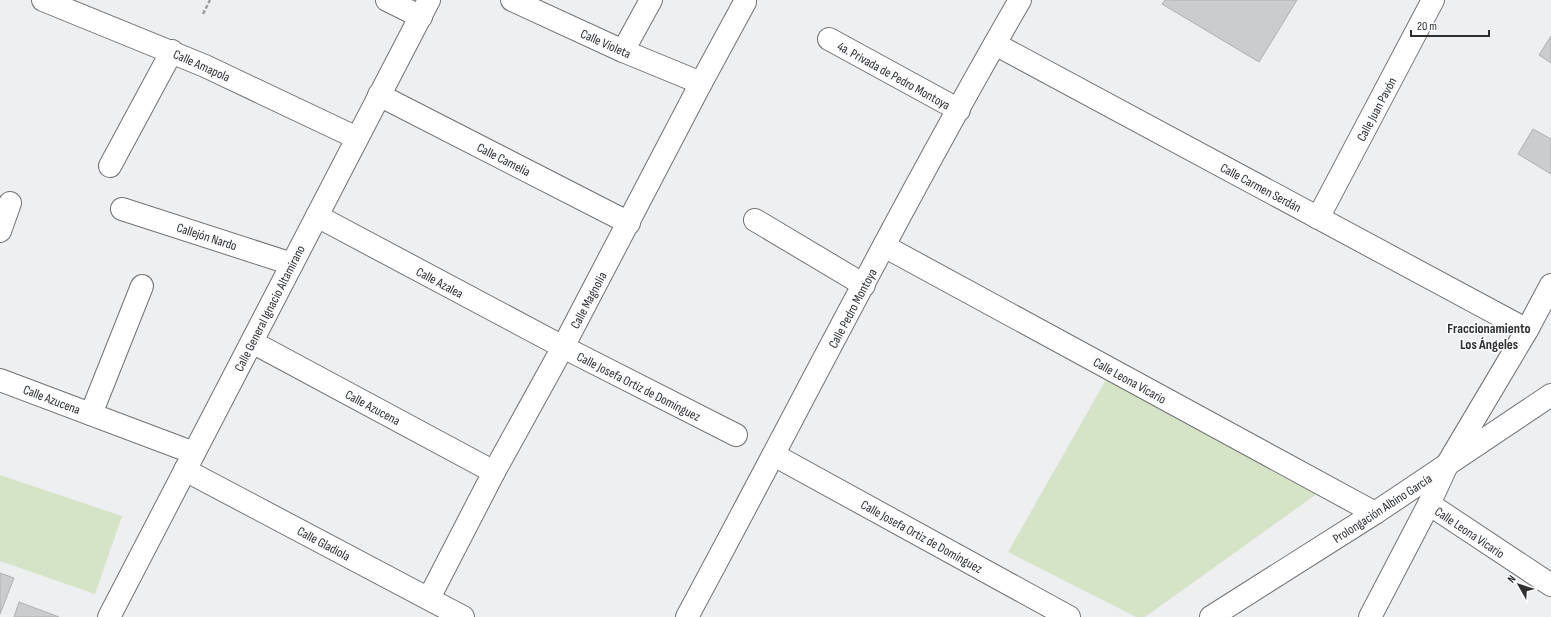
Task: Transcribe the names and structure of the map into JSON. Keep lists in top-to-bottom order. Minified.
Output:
{"streets":{"street":["Calle Violeta","Calle Amapola","4a. Privada de Pedro Montoya","Calle Juan Pavón","Calle Camelia","Calle Carmen Serdán","Callejón Nardo","Calle Azalea","Calle Magnolia","Calle General Ignacio Altamirano","Calle Pedro Montoya","Calle Leona Vicario","Calle Josefa Ortiz de Domínguez","Calle Azucena","Prolongación Albino García","Calle Gladiola"]},"crossings":[["Calle Violeta","Calle Magnolia"],["Calle Amapola","Calle General Ignacio Altamirano"],["4a. Privada de Pedro Montoya","Calle Pedro Montoya"],["Calle Juan Pavón","Calle Carmen Serdán"],["Calle Camelia","Calle Magnolia"],["Calle Camelia","Calle General Ignacio Altamirano"],["Calle Carmen Serdán","Calle Pedro Montoya"],["Callejón Nardo","Calle General Ignacio Altamirano"],["Calle Azalea","Calle Magnolia"],["Calle Azalea","Calle General Ignacio Altamirano"],["Calle Azalea","Calle Josefa Ortiz de Domínguez"],["Calle Magnolia","Calle Josefa Ortiz de Domínguez"],["Calle Magnolia","Calle Azucena"],["Calle Magnolia","Calle Gladiola"],["Calle General Ignacio Altamirano","Calle Azucena"],["Calle General Ignacio Altamirano","Calle Gladiola"],["Calle Pedro Montoya","Calle Leona Vicario"],["Calle Pedro Montoya","Calle Josefa Ortiz de Domínguez"],["Calle Leona Vicario","Prolongación Albino García"],["Calle Azucena","Calle Gladiola"]],"districts":["Fraccionamiento Los Ángeles"],"scale_bar":"20 m","north":"top left"}
